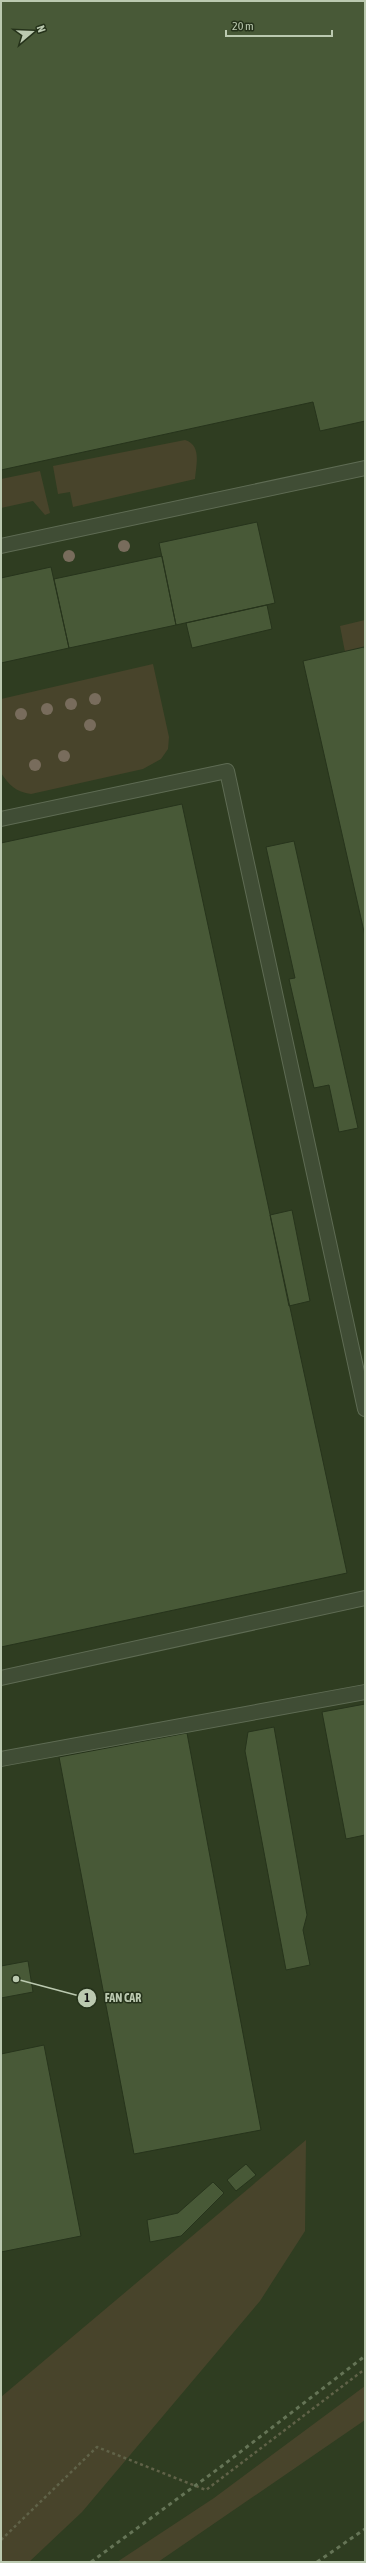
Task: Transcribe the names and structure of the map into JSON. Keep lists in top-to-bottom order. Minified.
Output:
{"places":["FAN CAR"],"scale_bar":"20 m","north":"right"}
